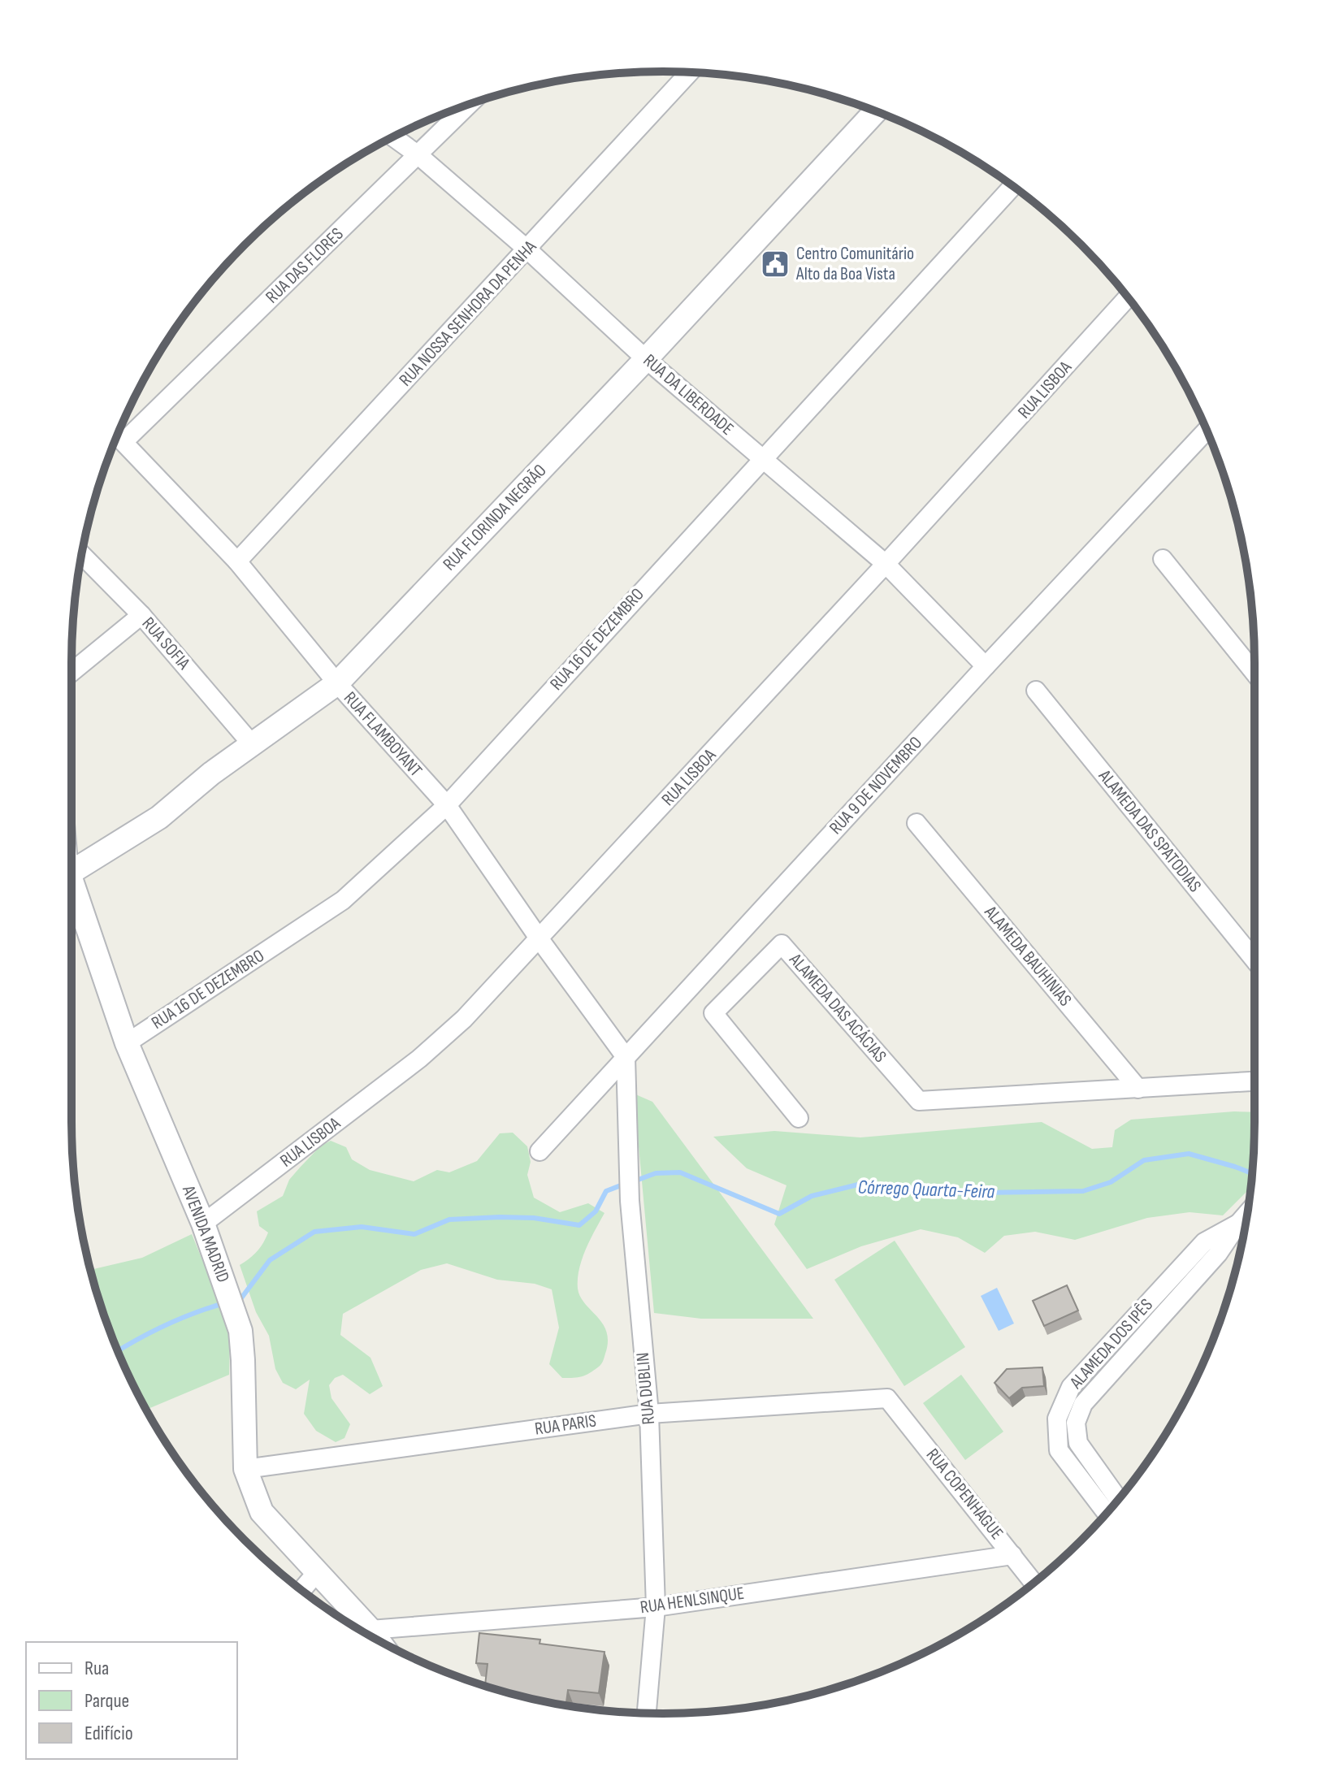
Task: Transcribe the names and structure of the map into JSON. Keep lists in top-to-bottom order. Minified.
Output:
{"streets":{"street":["RUA DAS FLORES","RUA NOSSA SENHORA DA PENHA","RUA LISBOA","RUA DA LIBERDADE","RUA FLORINDA NEGRÃO","RUA 16 DE DEZEMBRO","RUA SOFIA","RUA FLAMBOYANT","RUA 9 DE NOVEMBRO","ALAMEDA DAS SPATODIAS","ALAMEDA BAUHINIAS","ALAMEDA DAS ACÁCIAS","AVENIDA MADRID","ALAMEDA DOS IPÊS","RUA DUBLIN","RUA PARIS","RUA COPENHAGUE","RUA HENLSINQUE"]},"crossings":[["RUA DAS FLORES","RUA DA LIBERDADE"],["RUA DAS FLORES","RUA FLAMBOYANT"],["RUA NOSSA SENHORA DA PENHA","RUA DA LIBERDADE"],["RUA NOSSA SENHORA DA PENHA","RUA FLAMBOYANT"],["RUA LISBOA","RUA DA LIBERDADE"],["RUA LISBOA","RUA FLAMBOYANT"],["RUA LISBOA","AVENIDA MADRID"],["RUA DA LIBERDADE","RUA FLORINDA NEGRÃO"],["RUA DA LIBERDADE","RUA 16 DE DEZEMBRO"],["RUA DA LIBERDADE","RUA 9 DE NOVEMBRO"],["RUA FLORINDA NEGRÃO","RUA SOFIA"],["RUA FLORINDA NEGRÃO","RUA FLAMBOYANT"],["RUA 16 DE DEZEMBRO","RUA FLAMBOYANT"],["RUA 16 DE DEZEMBRO","AVENIDA MADRID"],["RUA FLAMBOYANT","RUA 9 DE NOVEMBRO"],["RUA FLAMBOYANT","RUA DUBLIN"],["RUA 9 DE NOVEMBRO","RUA DUBLIN"],["ALAMEDA BAUHINIAS","ALAMEDA DAS ACÁCIAS"],["AVENIDA MADRID","RUA PARIS"],["AVENIDA MADRID","RUA HENLSINQUE"],["RUA DUBLIN","RUA PARIS"],["RUA DUBLIN","RUA HENLSINQUE"],["RUA PARIS","RUA COPENHAGUE"],["RUA COPENHAGUE","RUA HENLSINQUE"]],"water":["Córrego Quarta-Feira"],"places":{"public building":["Centro Comunitário Alto da Boa Vista"]},"legend":["Rua","Parque","Edifício"]}
